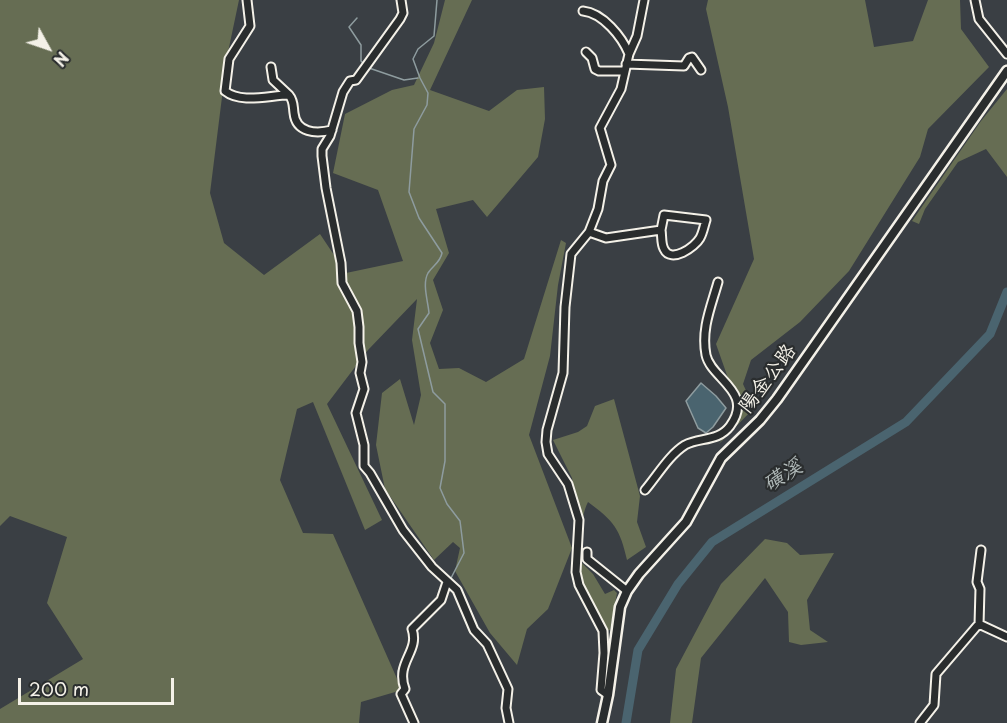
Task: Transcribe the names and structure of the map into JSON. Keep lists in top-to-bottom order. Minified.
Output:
{"streets":{"main road":["陽金公路"]},"water":["磺溪"],"scale_bar":"200 m","north":"bottom right"}
